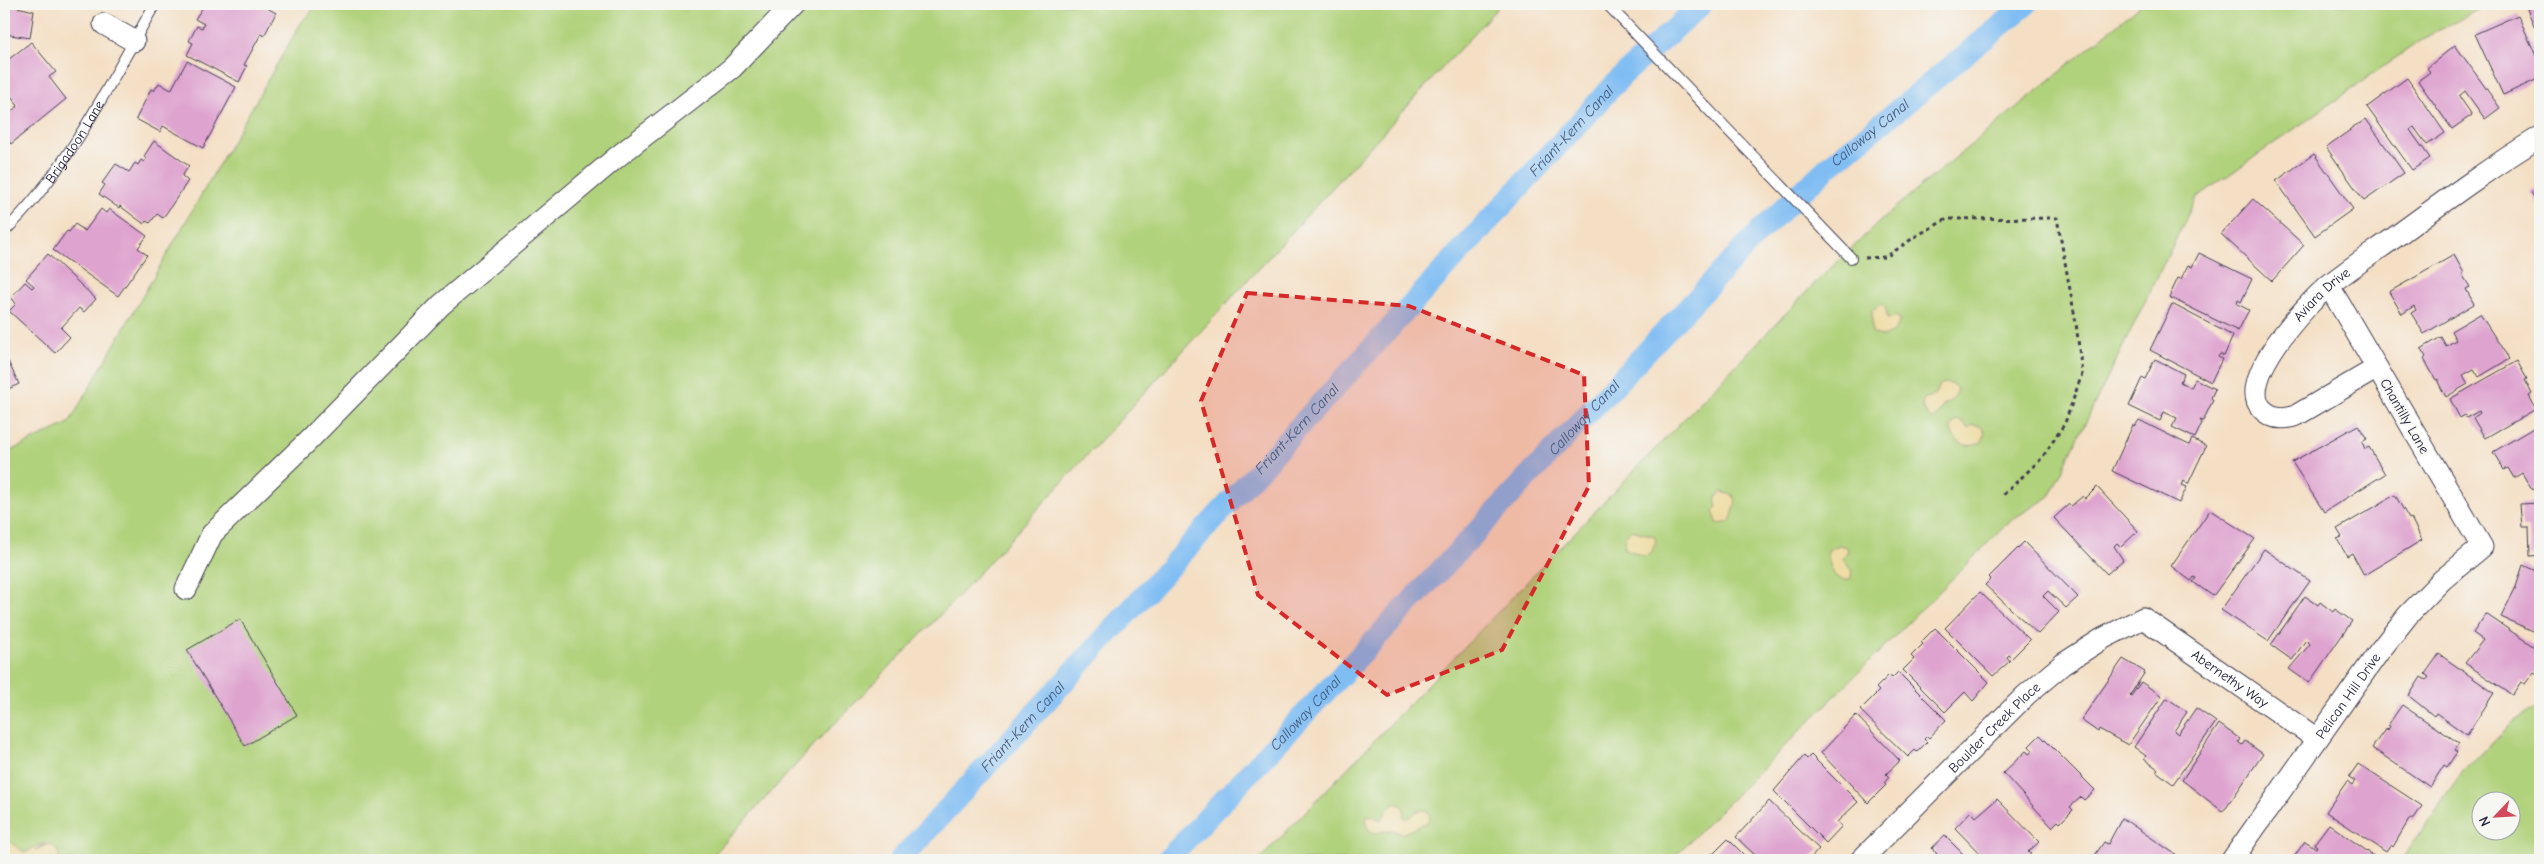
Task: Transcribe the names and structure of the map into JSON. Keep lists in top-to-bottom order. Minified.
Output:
{"streets":{"street":["Aviara Drive","Chantilly Lane","Abernethy Way","Pelican Hill Drive","Boulder Creek Place"],"lane":["Brigadoon Lane"]},"crossings":[["Aviara Drive","Chantilly Lane"],["Chantilly Lane","Pelican Hill Drive"],["Abernethy Way","Pelican Hill Drive"],["Abernethy Way","Boulder Creek Place"]],"water":["Friant-Kern Canal","Calloway Canal"],"north":"bottom left"}
